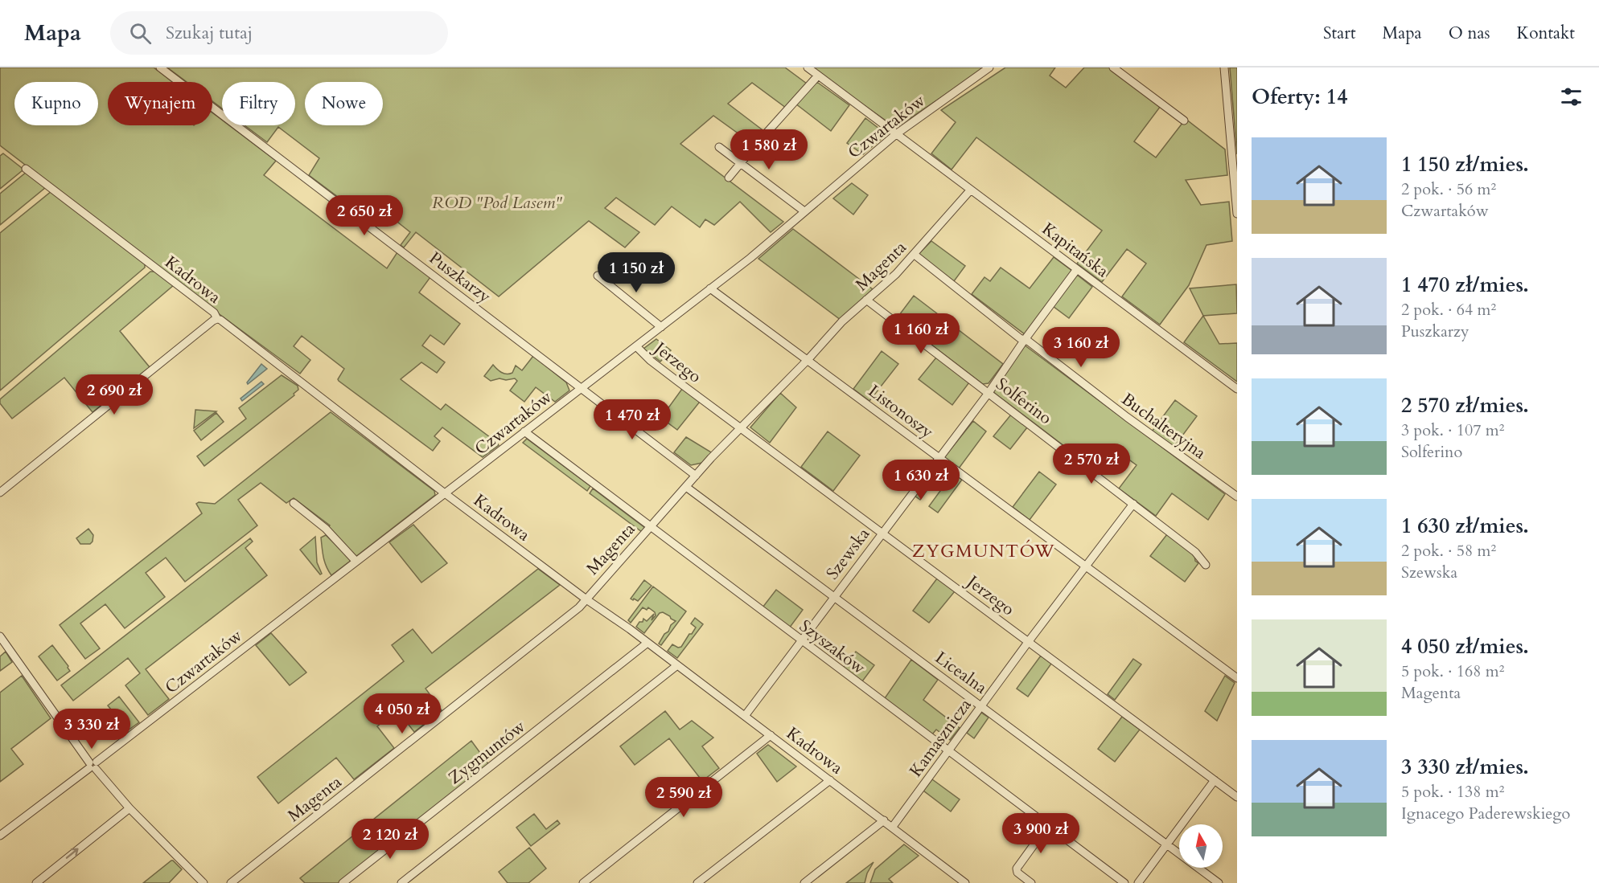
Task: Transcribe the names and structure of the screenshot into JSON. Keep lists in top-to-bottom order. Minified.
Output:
{"streets":{"street":["Czwartaków","Kapitańska","Magenta","Puszkarzy","Kadrowa","Jerzego","Solferino","Listonoszy","Buchalteryjna","Szewska","Szyszaków","Licealna","Kamasznicza","Zygmuntów"]},"crossings":[["Czwartaków","Kapitańska"],["Czwartaków","Puszkarzy"],["Czwartaków","Kadrowa"],["Czwartaków","Jerzego"],["Czwartaków","Listonoszy"],["Czwartaków","Szyszaków"],["Kapitańska","Magenta"],["Kapitańska","Szewska"],["Magenta","Puszkarzy"],["Magenta","Kadrowa"],["Magenta","Jerzego"],["Magenta","Solferino"],["Magenta","Listonoszy"],["Magenta","Buchalteryjna"],["Magenta","Szyszaków"],["Magenta","Licealna"],["Kadrowa","Szewska"],["Kadrowa","Kamasznicza"],["Kadrowa","Zygmuntów"],["Jerzego","Szewska"],["Jerzego","Kamasznicza"],["Solferino","Szewska"],["Solferino","Kamasznicza"],["Listonoszy","Szewska"],["Listonoszy","Kamasznicza"],["Buchalteryjna","Szewska"],["Szewska","Szyszaków"],["Szewska","Licealna"],["Szyszaków","Kamasznicza"],["Licealna","Kamasznicza"]],"districts":["ZYGMUNTÓW"],"parks":["ROD \"Pod Lasem\""],"north":"top","page":{"header":"Mapa","search":"Szukaj tutaj","nav":["Start","Mapa","O nas","Kontakt"],"heading":"Oferty: 14","chip":["Kupno","Wynajem","Filtry","Nowe"],"list":[{"name":"1 150 zł/mies.","note":"2 pok. · 56 m² · Czwartaków"},{"name":"1 470 zł/mies.","note":"2 pok. · 64 m² · Puszkarzy"},{"name":"2 570 zł/mies.","note":"3 pok. · 107 m² · Solferino"},{"name":"1 630 zł/mies.","note":"2 pok. · 58 m² · Szewska"},{"name":"4 050 zł/mies.","note":"5 pok. · 168 m² · Magenta"},{"name":"3 330 zł/mies.","note":"5 pok. · 138 m² · Ignacego Paderewskiego"}],"price":["1 580 zł","2 650 zł","1 150 zł","1 160 zł","3 160 zł","2 690 zł","1 470 zł","2 570 zł","1 630 zł","4 050 zł","3 330 zł","2 590 zł","3 900 zł","2 120 zł"]}}
